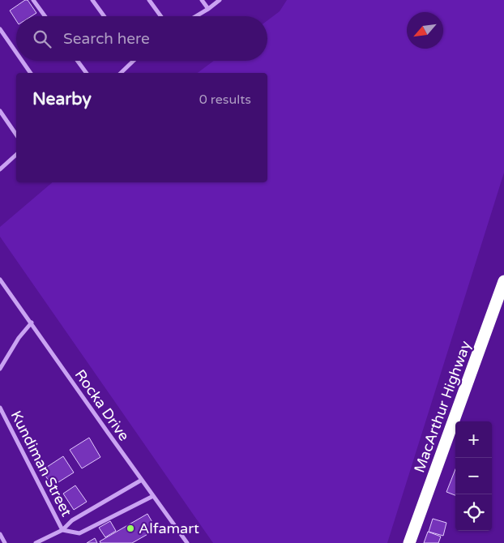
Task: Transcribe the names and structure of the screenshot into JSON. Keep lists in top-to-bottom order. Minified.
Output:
{"streets":{"highway":["MacArthur Highway"],"street":["Rocka Drive","Kundiman Street"]},"places":["Alfamart"],"north":"bottom left","page":{"search":"Search here","heading":["Nearby","0 results"],"map_buttons":["+","−"]}}
